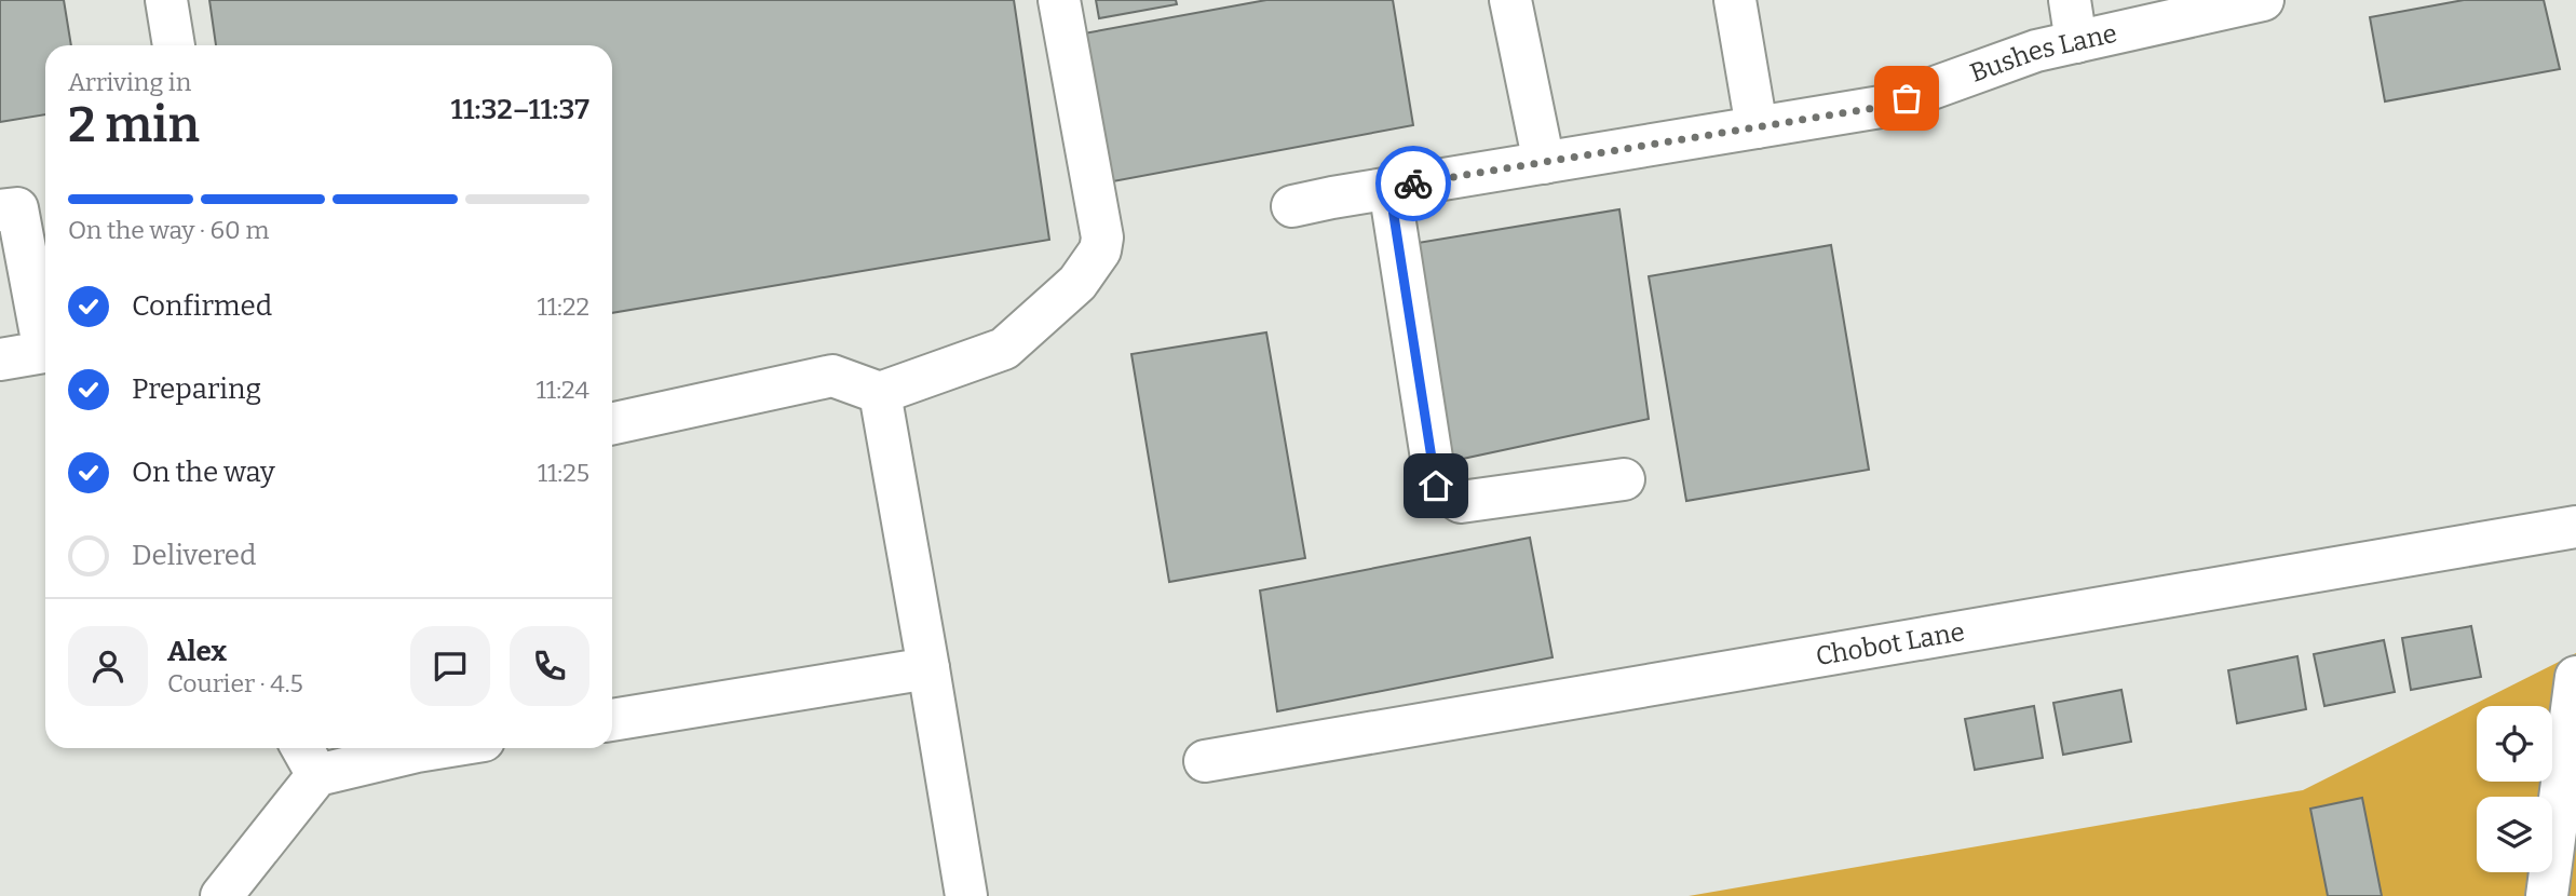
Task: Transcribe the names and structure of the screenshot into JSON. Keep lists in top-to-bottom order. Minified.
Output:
{"streets":{"street":["Bushes Lane","Chobot Lane"]},"page":{"heading":["2 min","Arriving in","11:32–11:37"],"panel":["Alex","Courier · 4.5"],"bar":"On the way · 60 m","list":[["Confirmed","11:22"],["Preparing","11:24"],["On the way","11:25"],"Delivered"]}}
